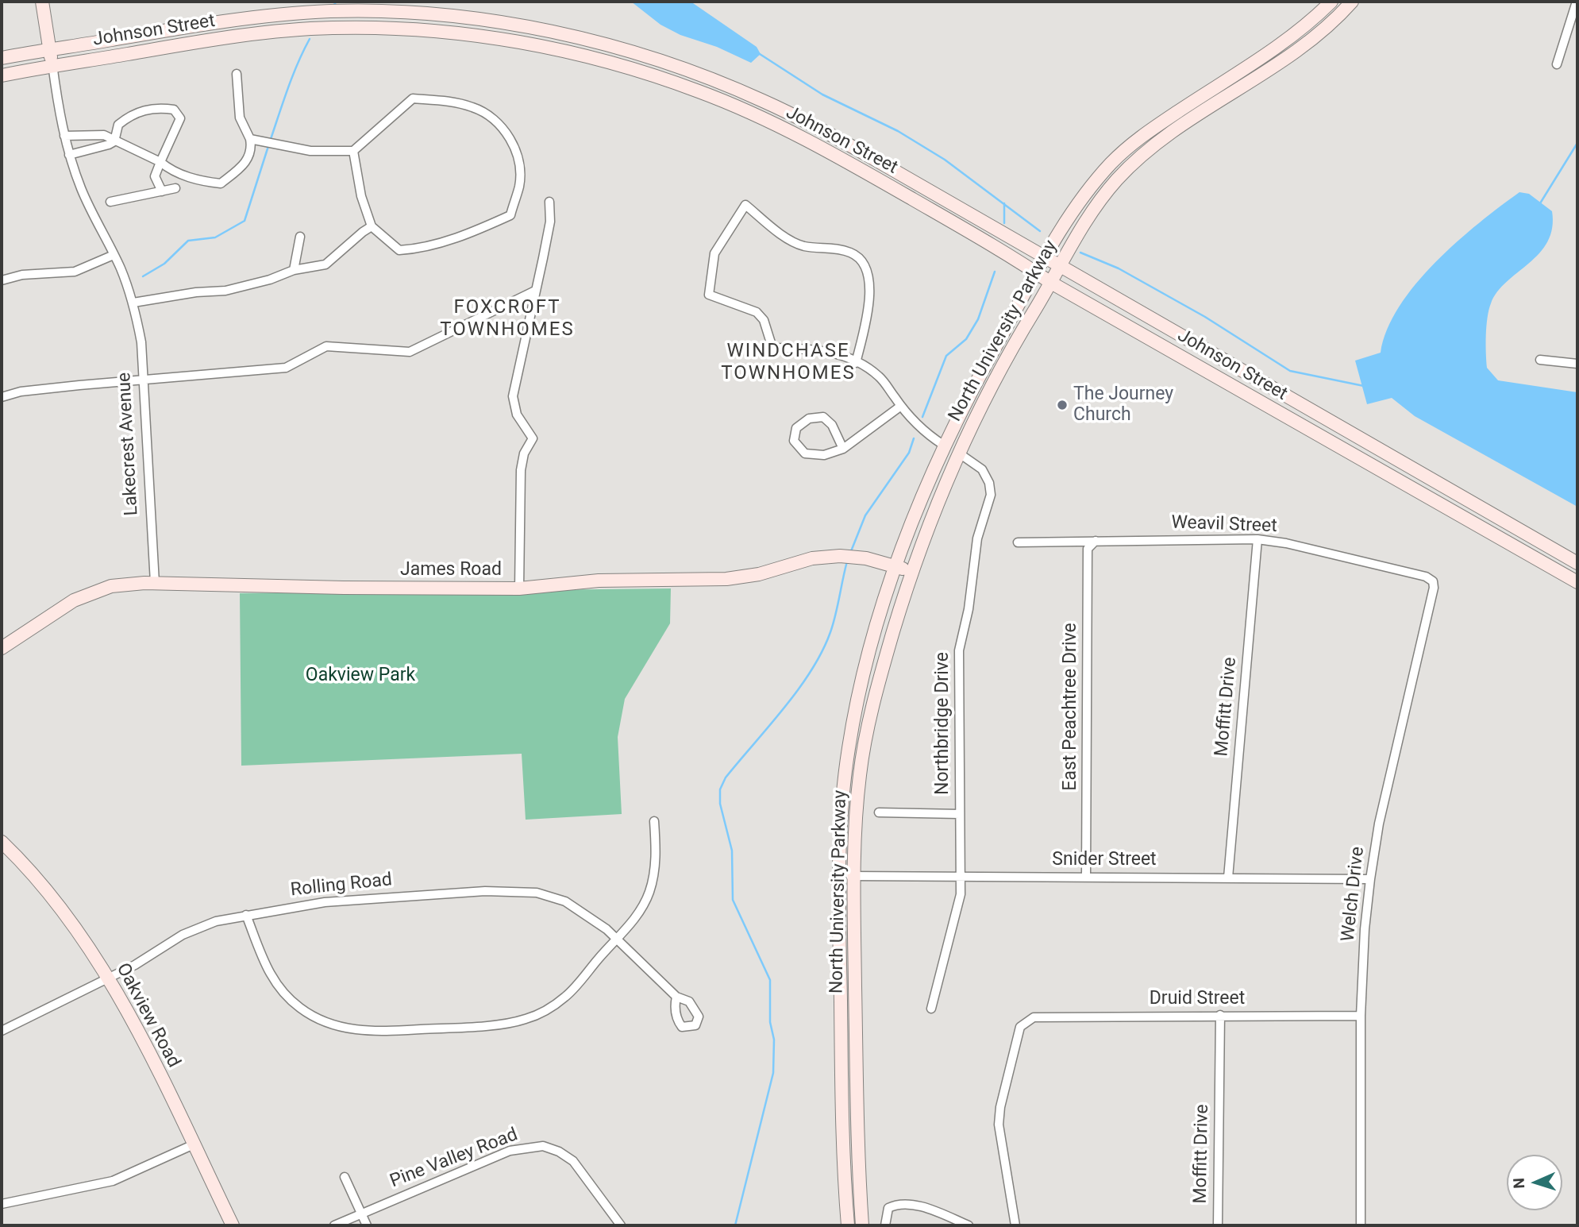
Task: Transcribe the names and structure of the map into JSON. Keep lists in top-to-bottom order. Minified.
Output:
{"streets":{"main road":["Johnson Street","North University Parkway","Lakecrest Avenue","James Road","Oakview Road"],"street":["Weavil Street","East Peachtree Drive","Moffitt Drive","Northbridge Drive","Snider Street","Rolling Road","Welch Drive","Druid Street","Pine Valley Road"]},"crossings":[["Johnson Street","North University Parkway"],["Johnson Street","Lakecrest Avenue"],["North University Parkway","James Road"],["North University Parkway","Northbridge Drive"],["North University Parkway","Snider Street"],["Lakecrest Avenue","James Road"],["Weavil Street","East Peachtree Drive"],["Weavil Street","Moffitt Drive"],["Weavil Street","Welch Drive"],["East Peachtree Drive","Snider Street"],["Moffitt Drive","Snider Street"],["Moffitt Drive","Druid Street"],["Northbridge Drive","Snider Street"],["Snider Street","Welch Drive"],["Rolling Road","Oakview Road"],["Welch Drive","Druid Street"]],"districts":["FOXCROFT TOWNHOMES","WINDCHASE TOWNHOMES"],"parks":["Oakview Park"],"places":["The Journey Church"],"north":"left"}
